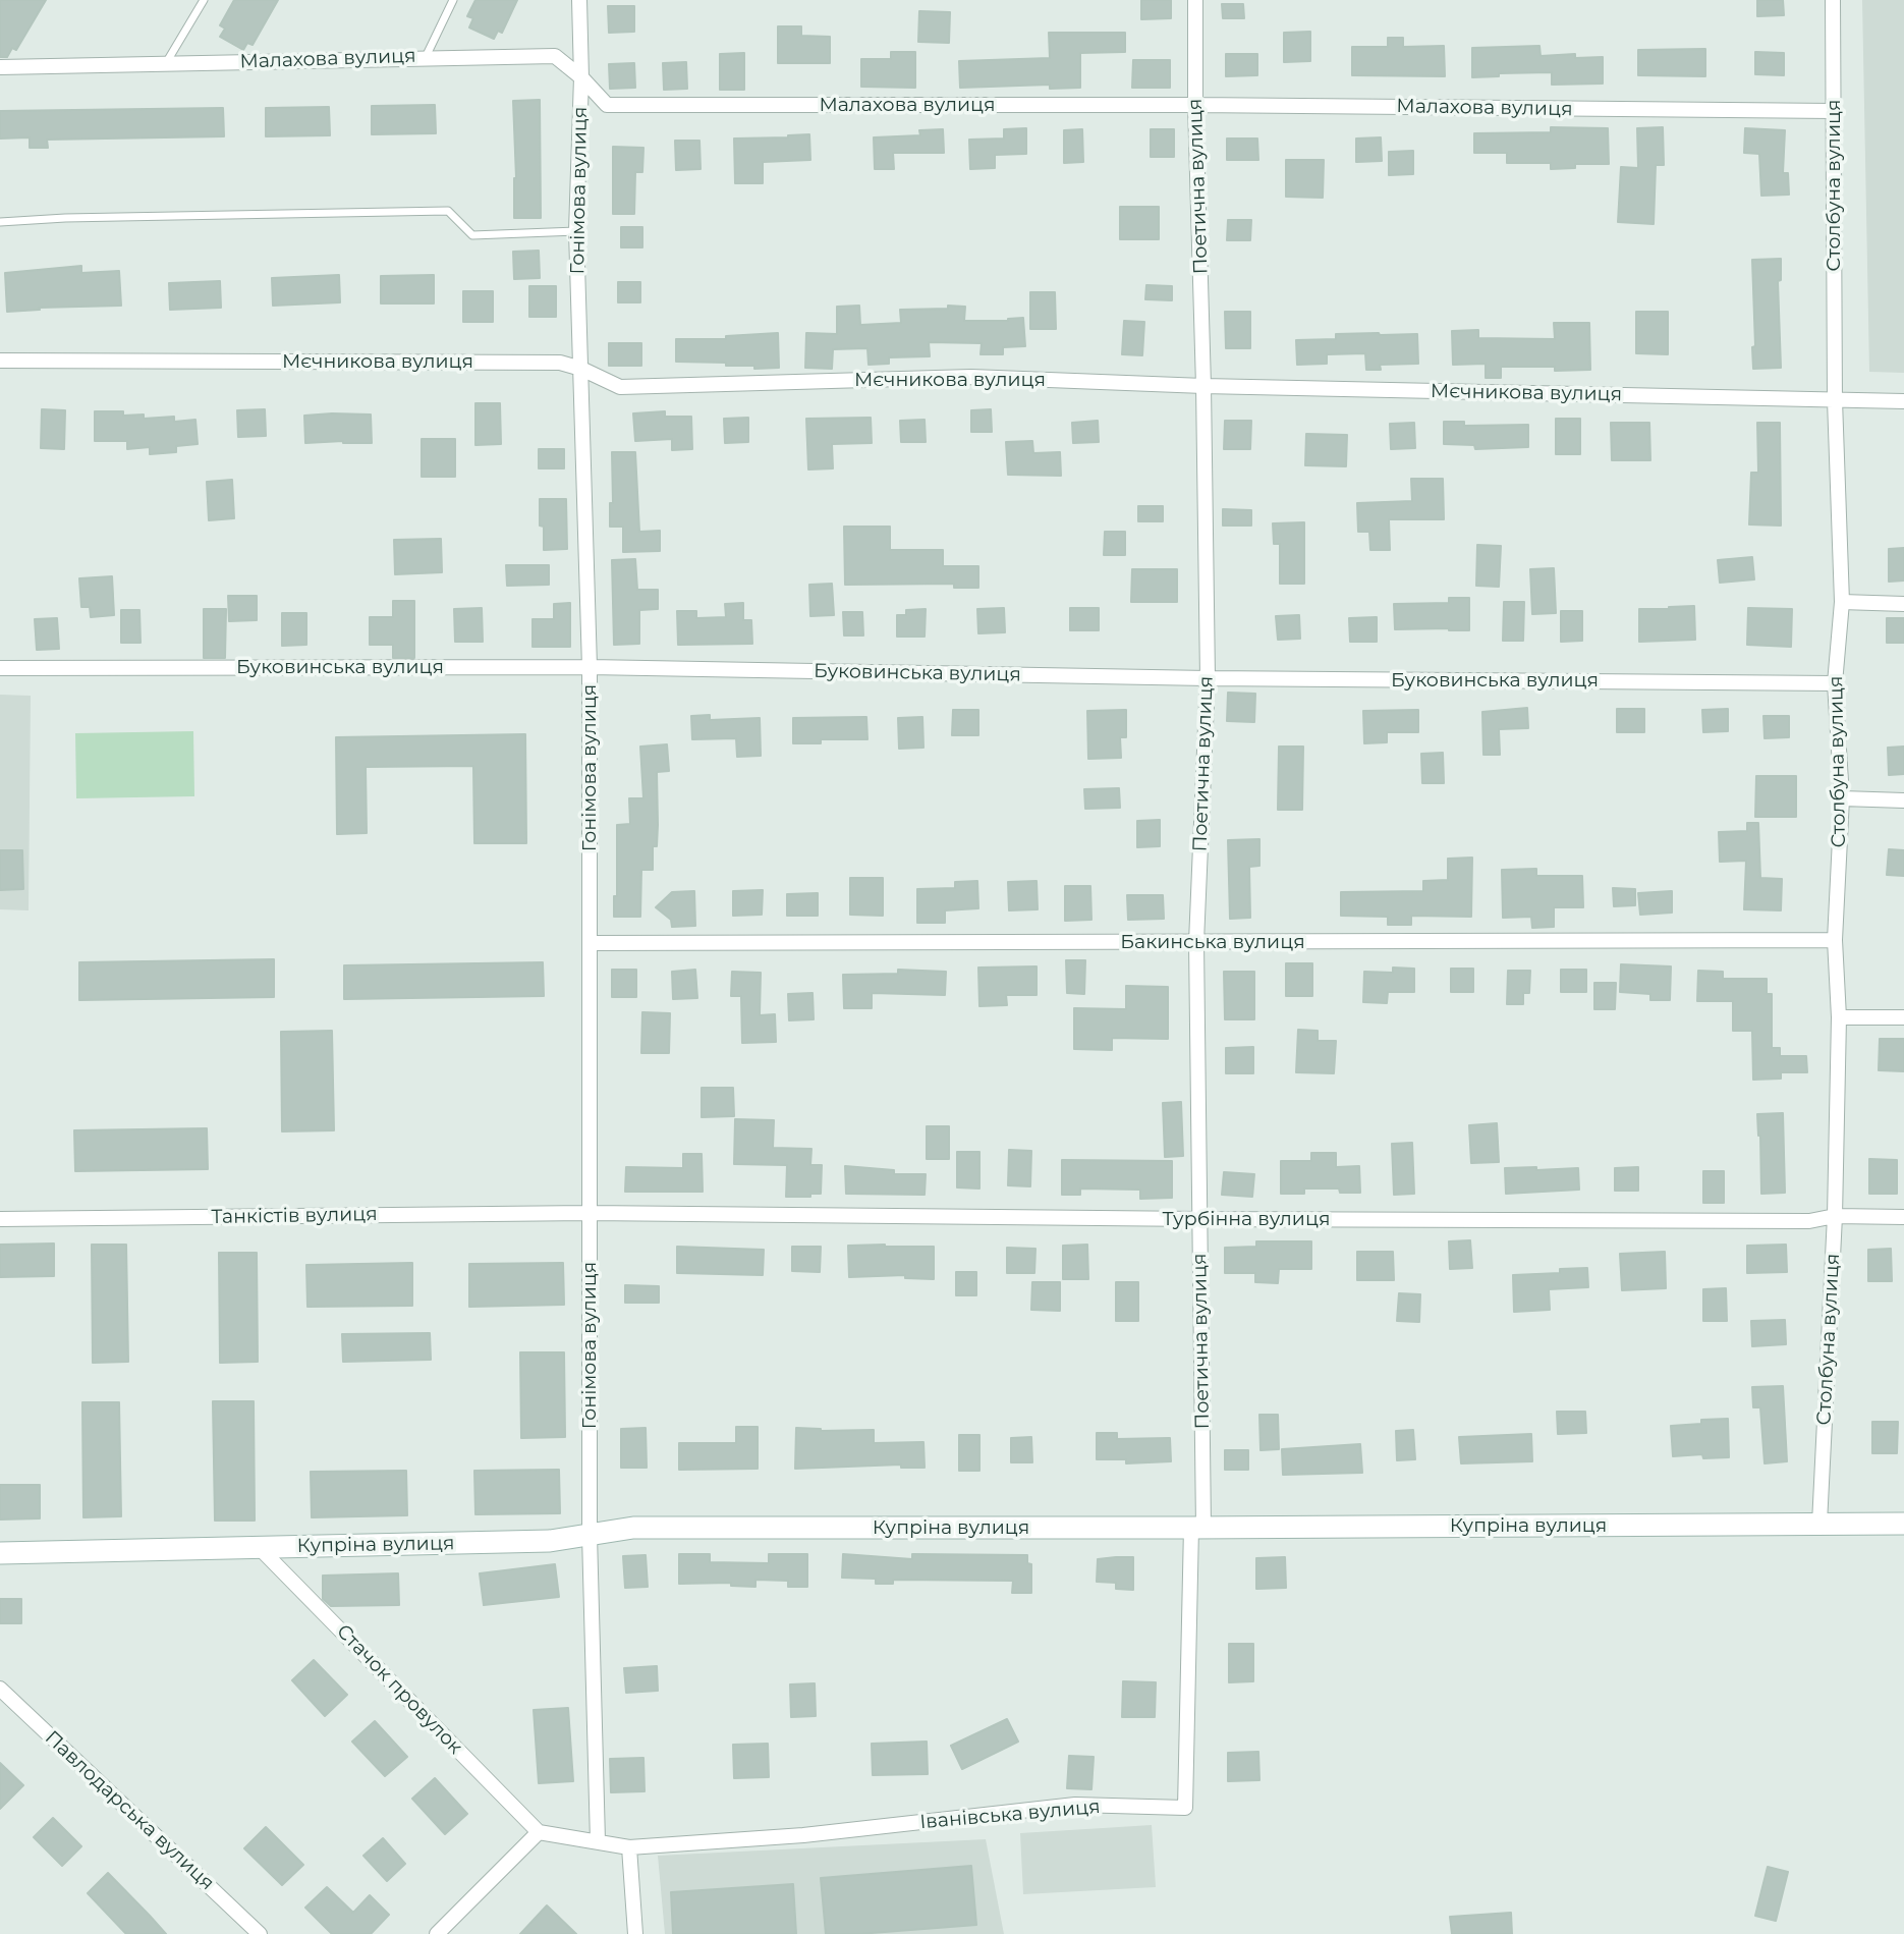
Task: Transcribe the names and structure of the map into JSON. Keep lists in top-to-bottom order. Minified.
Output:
{"streets":{"main road":["Купріна вулиця"],"street":["Малахова вулиця","Столбуна вулиця","Поетична вулиця","Гонімова вулиця","Мєчникова вулиця","Буковинська вулиця","Бакинська вулиця","Танкістів вулиця","Турбінна вулиця","Стачок провулок","Павлодарська вулиця","Іванівська вулиця"]},"crossings":[["Малахова вулиця","Столбуна вулиця"],["Малахова вулиця","Поетична вулиця"],["Малахова вулиця","Гонімова вулиця"],["Столбуна вулиця","Мєчникова вулиця"],["Столбуна вулиця","Буковинська вулиця"],["Столбуна вулиця","Бакинська вулиця"],["Столбуна вулиця","Турбінна вулиця"],["Столбуна вулиця","Купріна вулиця"],["Поетична вулиця","Мєчникова вулиця"],["Поетична вулиця","Буковинська вулиця"],["Поетична вулиця","Бакинська вулиця"],["Поетична вулиця","Турбінна вулиця"],["Поетична вулиця","Купріна вулиця"],["Поетична вулиця","Іванівська вулиця"],["Гонімова вулиця","Мєчникова вулиця"],["Гонімова вулиця","Буковинська вулиця"],["Гонімова вулиця","Бакинська вулиця"],["Гонімова вулиця","Танкістів вулиця"],["Гонімова вулиця","Турбінна вулиця"],["Гонімова вулиця","Купріна вулиця"],["Танкістів вулиця","Турбінна вулиця"],["Купріна вулиця","Стачок провулок"],["Купріна вулиця","Іванівська вулиця"],["Стачок провулок","Іванівська вулиця"]]}
